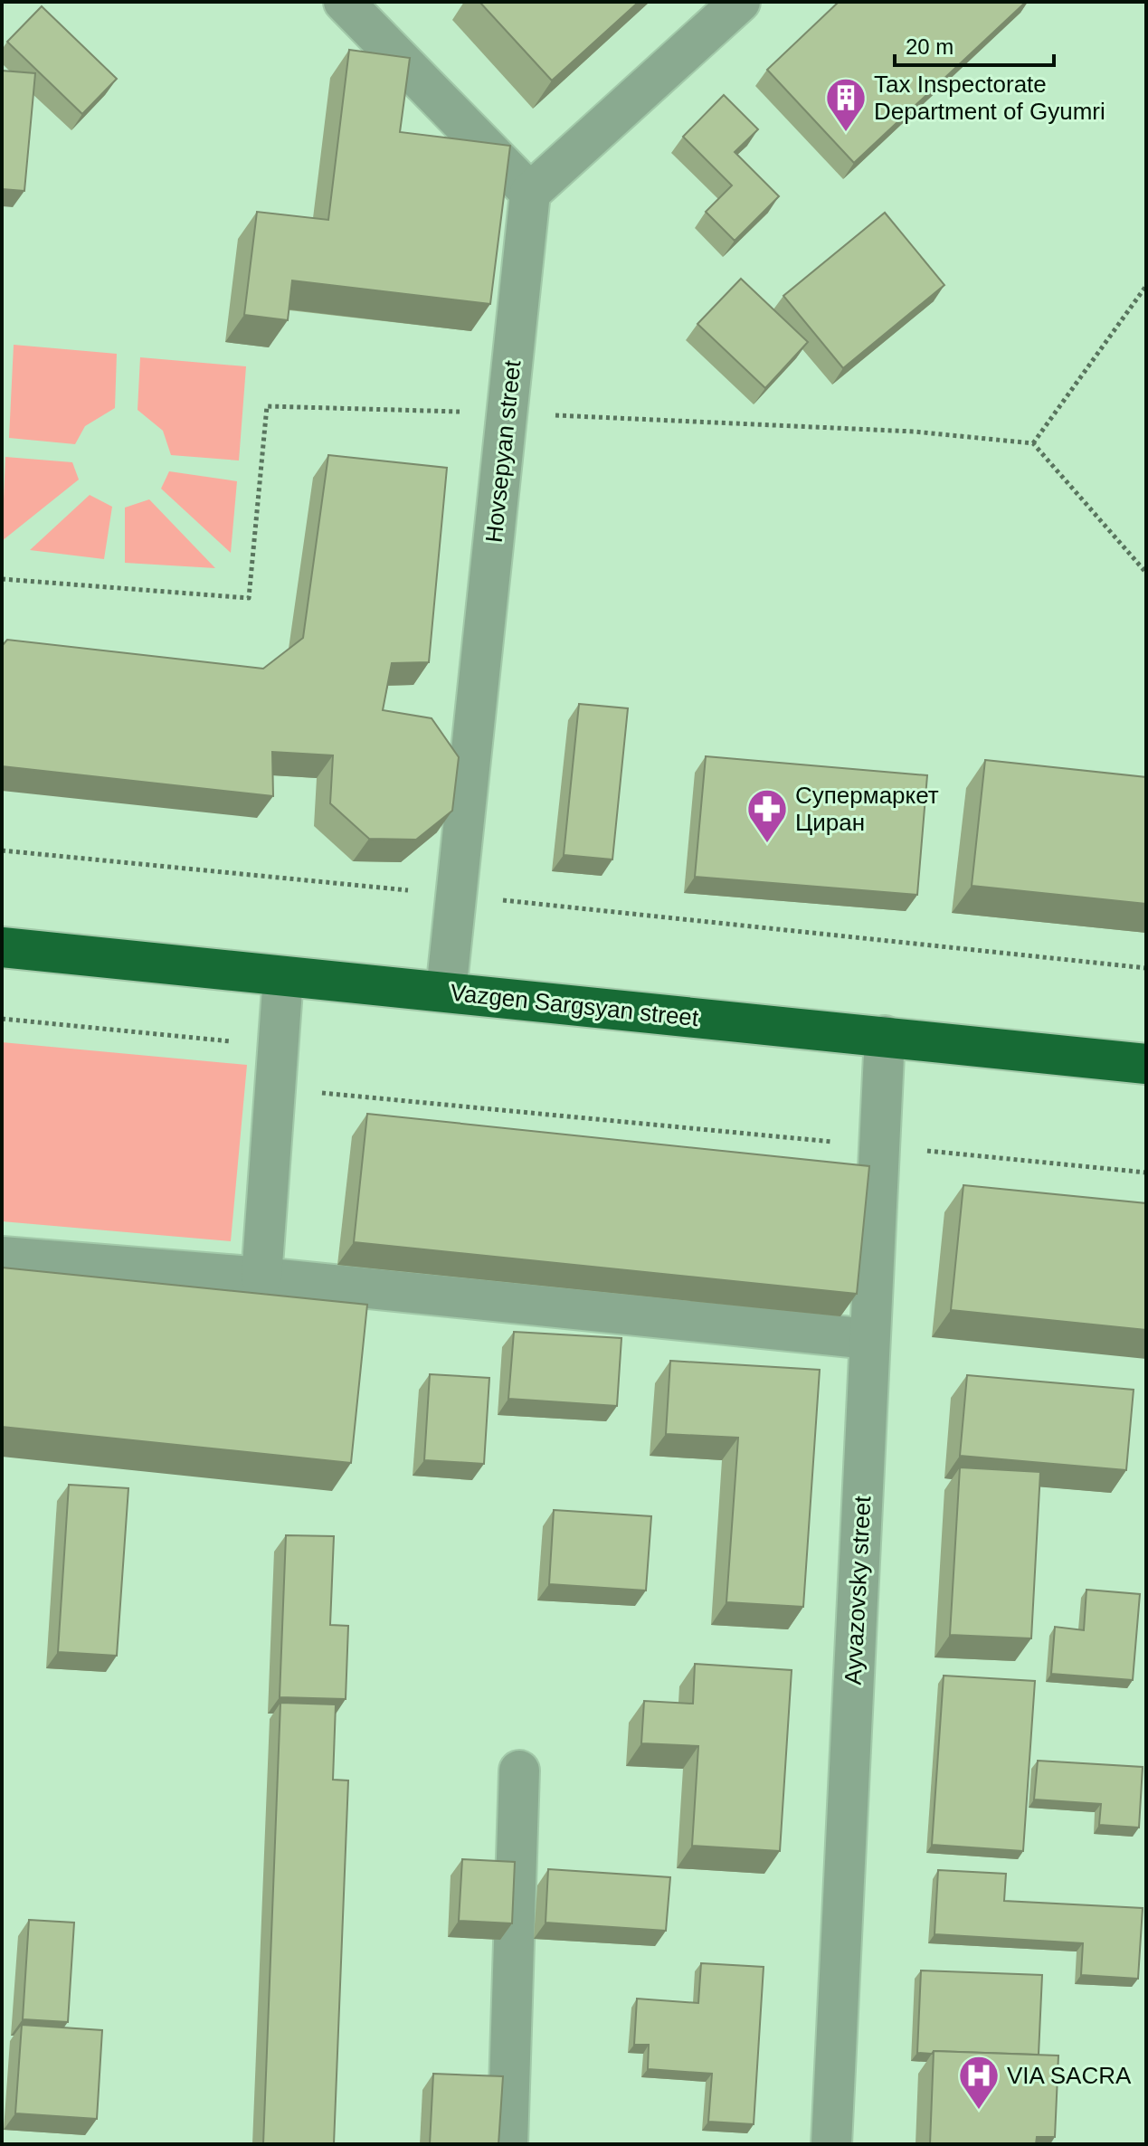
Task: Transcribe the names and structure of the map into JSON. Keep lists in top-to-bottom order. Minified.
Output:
{"streets":{"highway":["Vazgen Sargsyan street"],"street":["Hovsepyan street","Ayvazovsky street"]},"crossings":[["Hovsepyan street","Vazgen Sargsyan street"],["Vazgen Sargsyan street","Ayvazovsky street"]],"places":{"building":["Tax Inspectorate Department of Gyumri"],"pharmacy":["Супермаркет Циран"],"hospital":["VIA SACRA"]},"scale_bar":"20 m"}
